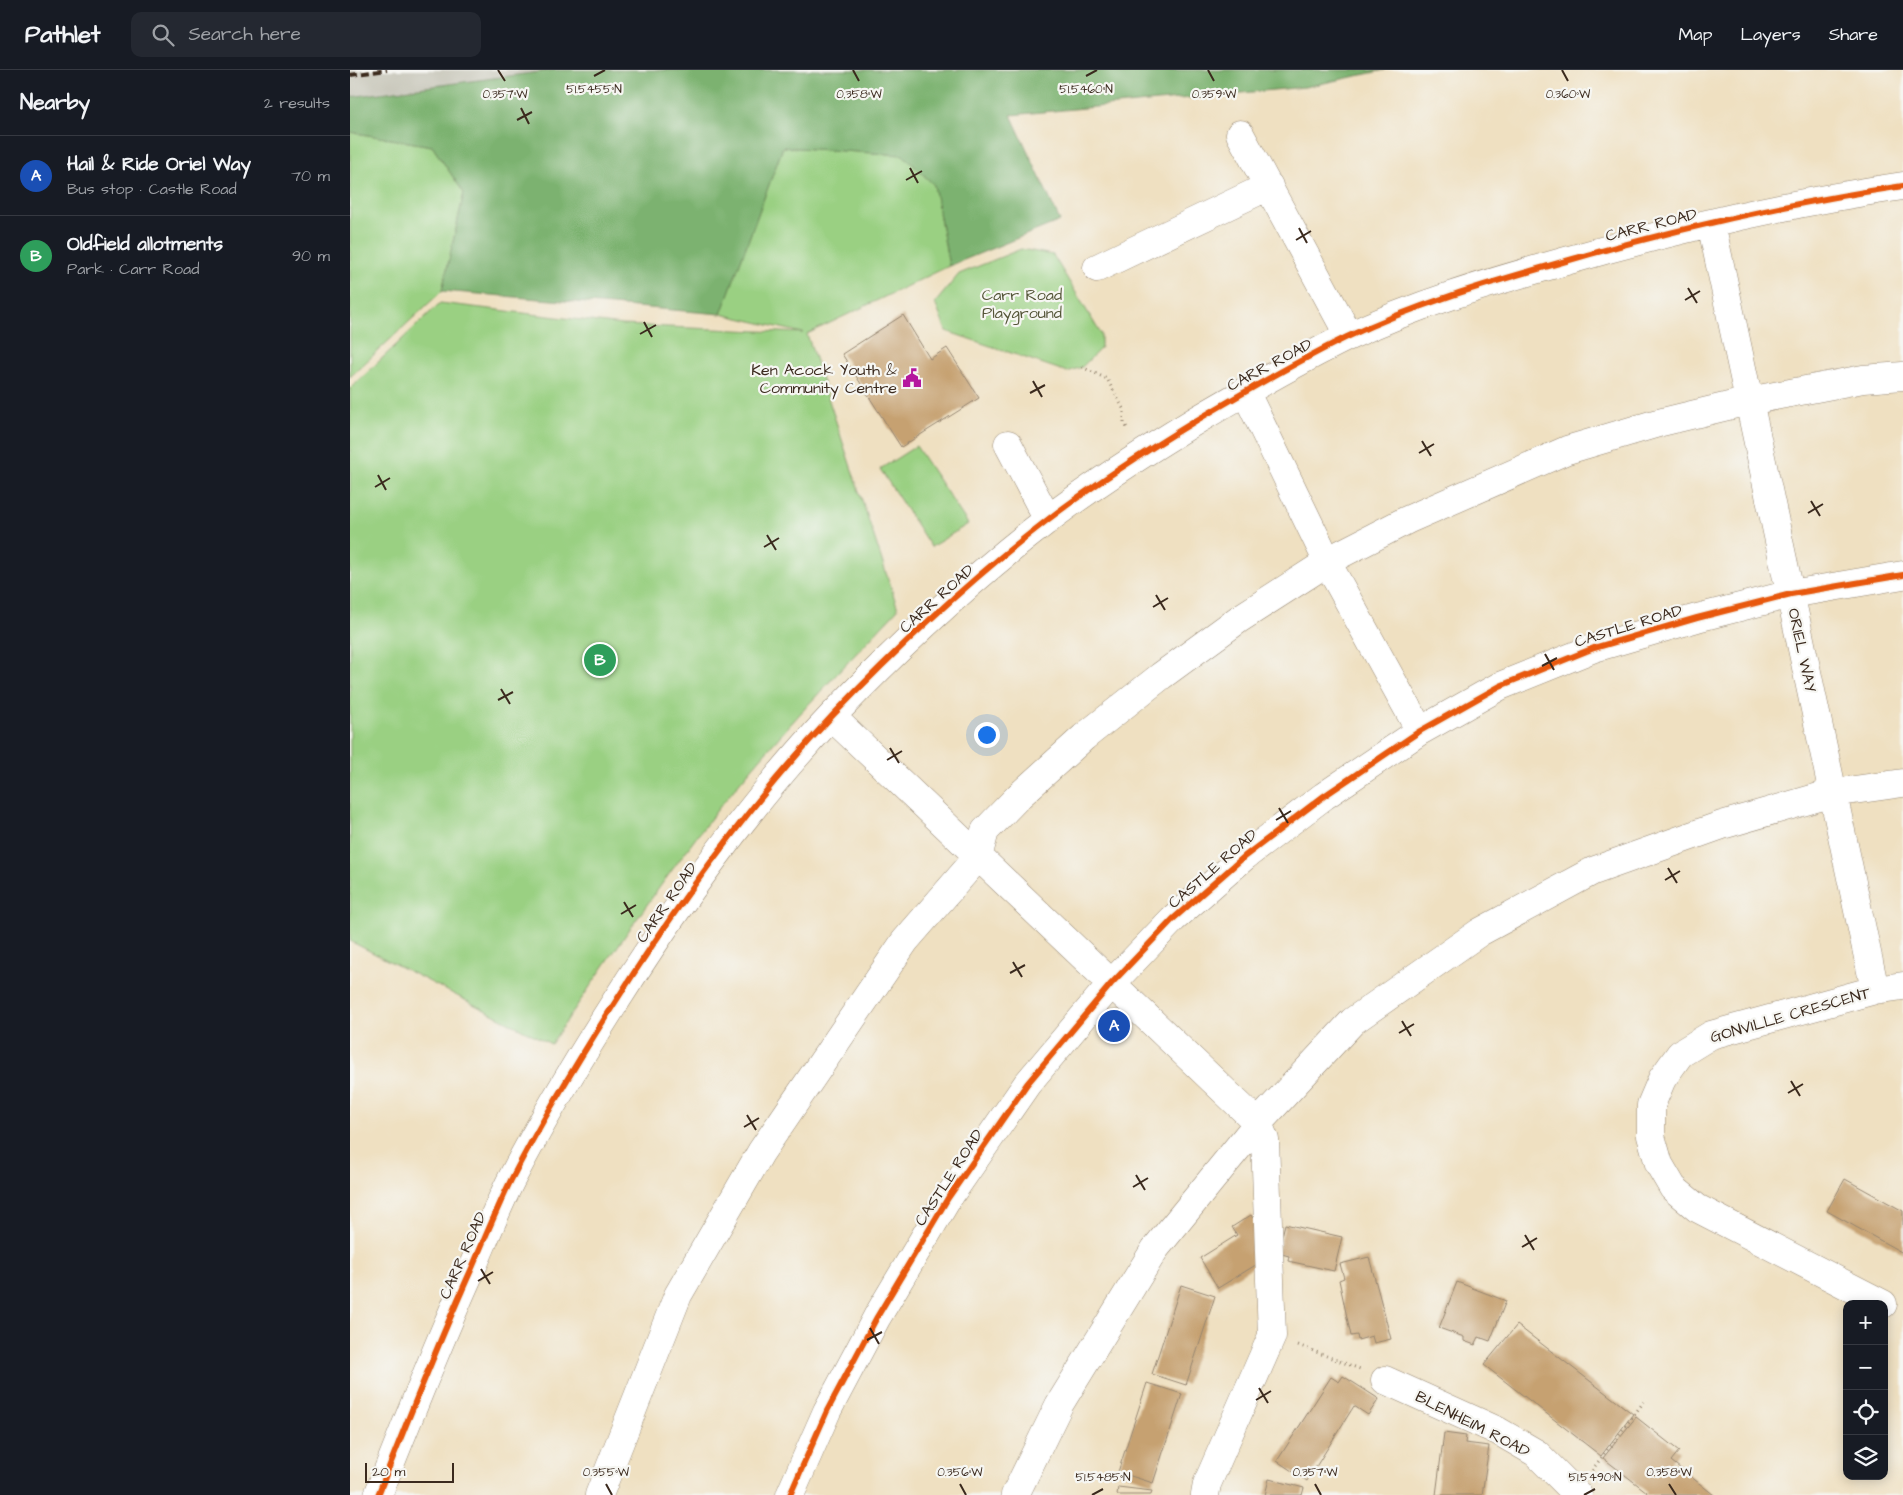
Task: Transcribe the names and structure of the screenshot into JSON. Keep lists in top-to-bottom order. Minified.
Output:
{"streets":{"street":["CARR ROAD","CASTLE ROAD","ORIEL WAY","GONVILLE CRESCENT","BLENHEIM ROAD"]},"crossings":[["CARR ROAD","ORIEL WAY"],["CASTLE ROAD","ORIEL WAY"],["ORIEL WAY","GONVILLE CRESCENT"]],"parks":["Carr Road Playground"],"places":{"public building":["Ken Acock Youth & Community Centre"]},"scale_bar":"20 m","page":{"header":"Pathlet","search":"Search here","nav":["Map","Layers","Share"],"heading":["Nearby","2 results"],"list":[{"mark":"A","name":"Hail & Ride Oriel Way","note":"Bus stop · Castle Road","value":"70 m"},{"mark":"B","name":"Oldfield allotments","note":"Park · Carr Road","value":"90 m"}],"pins":["B","A"],"map_buttons":["+","−"],"scale":"20 m"},"coordinates":["51.5455°N","51.5460°N","0.358°W","0.359°W","0.357°W","0.360°W","0.355°W","0.356°W","51.5485°N","51.5490°N"]}
